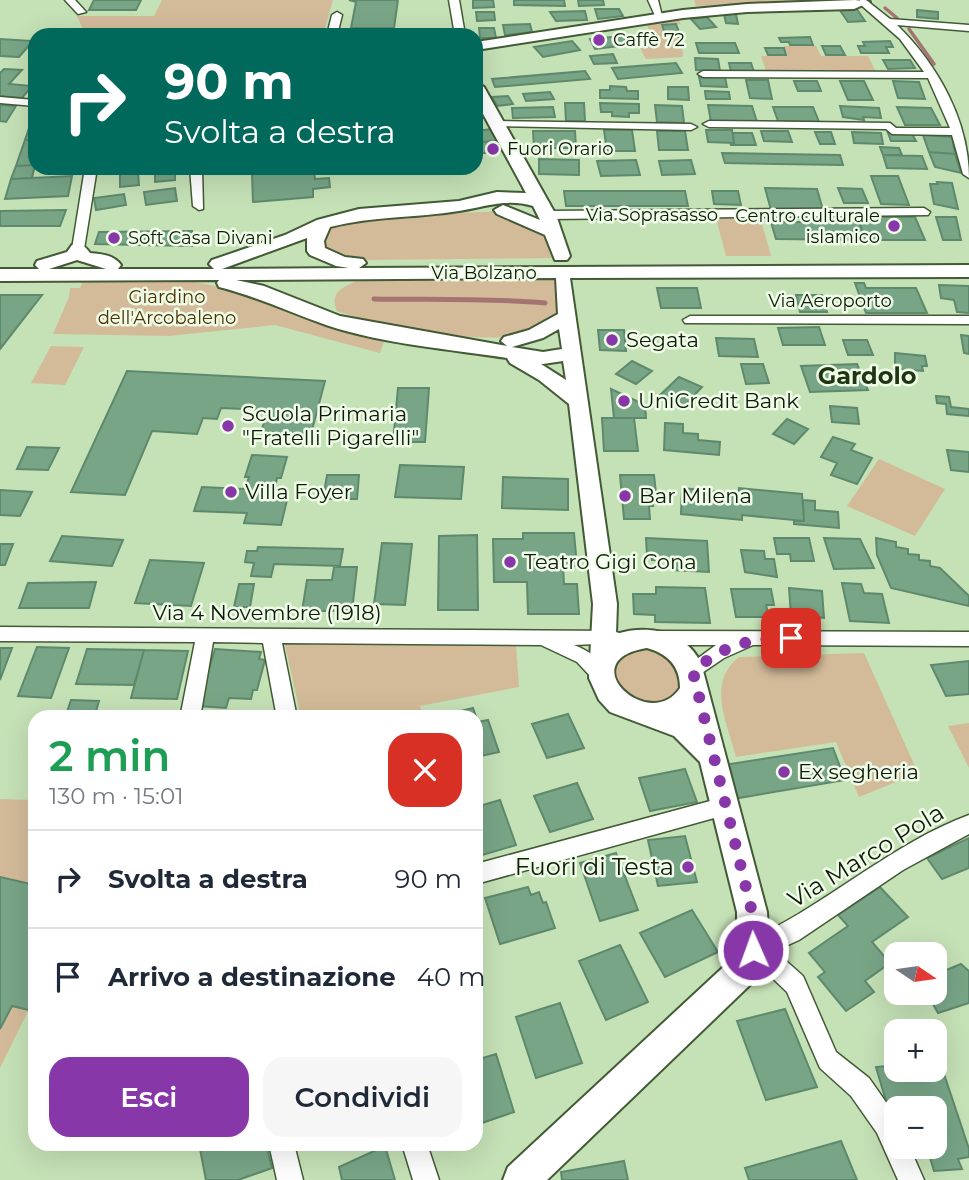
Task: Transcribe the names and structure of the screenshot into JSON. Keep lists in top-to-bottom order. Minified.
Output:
{"streets":{"main road":["Via Bolzano"],"street":["Via Soprasasso","Via Aeroporto","Via 4 Novembre (1918)","Via Marco Pola"]},"districts":["Gardolo"],"parks":["Giardino dell'Arcobaleno"],"places":["Caffè 72","Fuori Orario","Centro culturale islamico","Soft Casa Divani","Segata","UniCredit Bank","Scuola Primaria \"Fratelli Pigarelli\"","Villa Foyer","Bar Milena","Teatro Gigi Cona","Ex segheria","Fuori di Testa"],"north":"right","page":{"turn":["90 m","Svolta a destra"],"heading":["2 min","130 m · 15:01"],"list":[{"name":"Svolta a destra","value":"90 m"},{"name":"Arrivo a destinazione","value":"40 m"}],"map_buttons":["+","−"],"buttons":["Esci","Condividi"]}}
